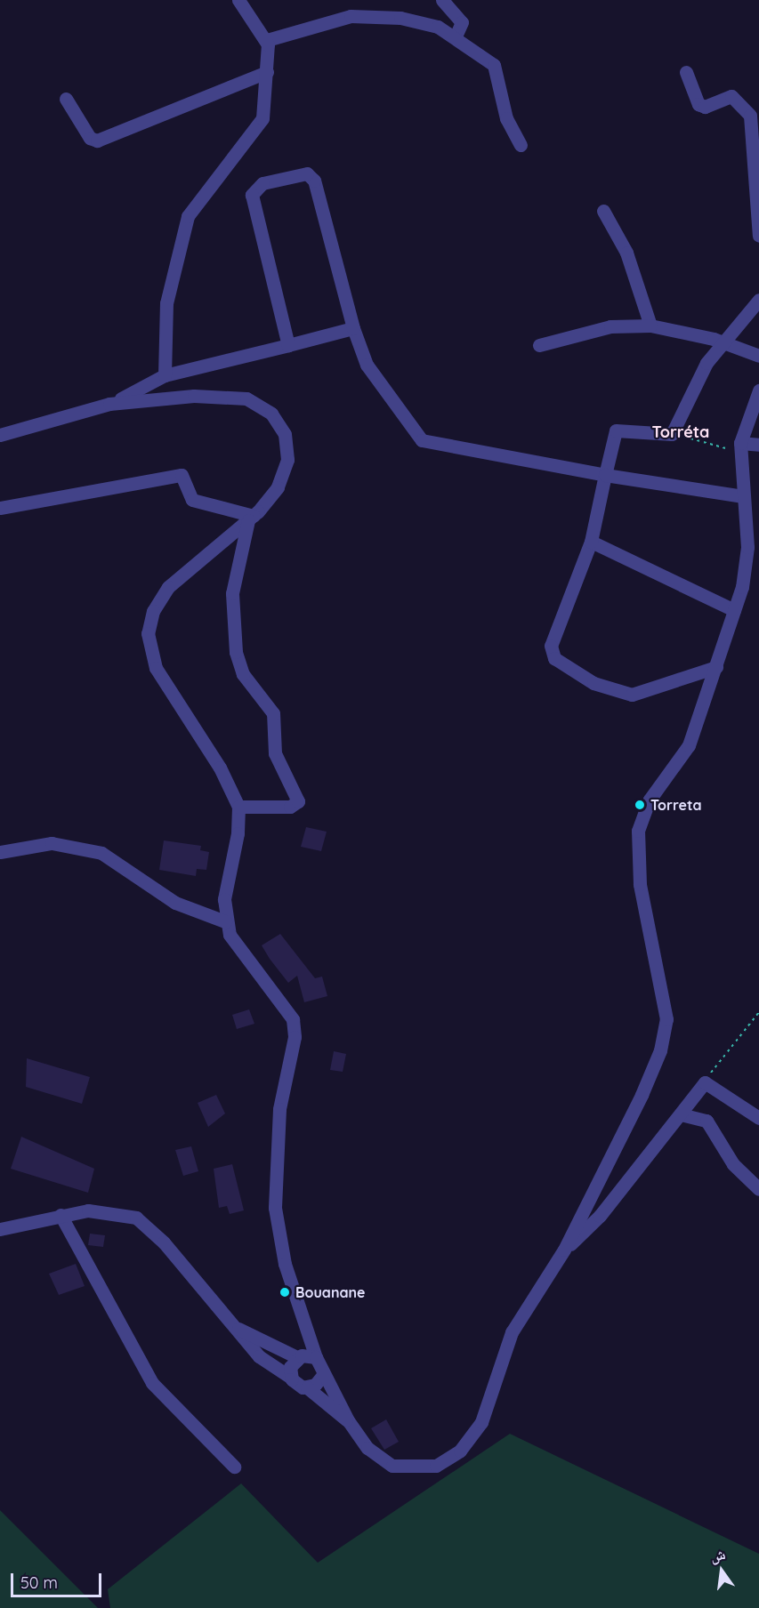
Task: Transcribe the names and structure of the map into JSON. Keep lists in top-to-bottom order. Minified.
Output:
{"districts":["Torréta"],"places":["Torreta","Bouanane"],"scale_bar":"50 m","north":"top"}
